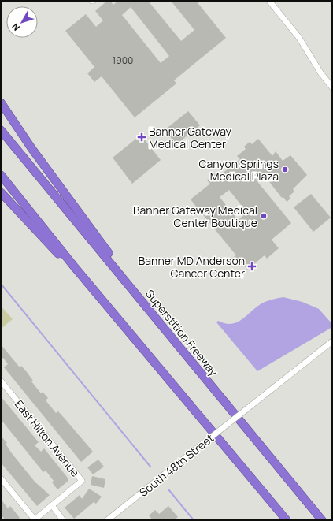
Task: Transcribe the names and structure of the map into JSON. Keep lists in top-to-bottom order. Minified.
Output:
{"streets":{"highway":["Superstition Freeway"],"street":["East Hilton Avenue","South 48th Street"]},"places":{"health":["Banner Gateway Medical Center","Banner MD Anderson Cancer Center"],"other":["Canyon Springs Medical Plaza","Banner Gateway Medical Center Boutique"]},"house_numbers":["1900"],"north":"bottom left"}
